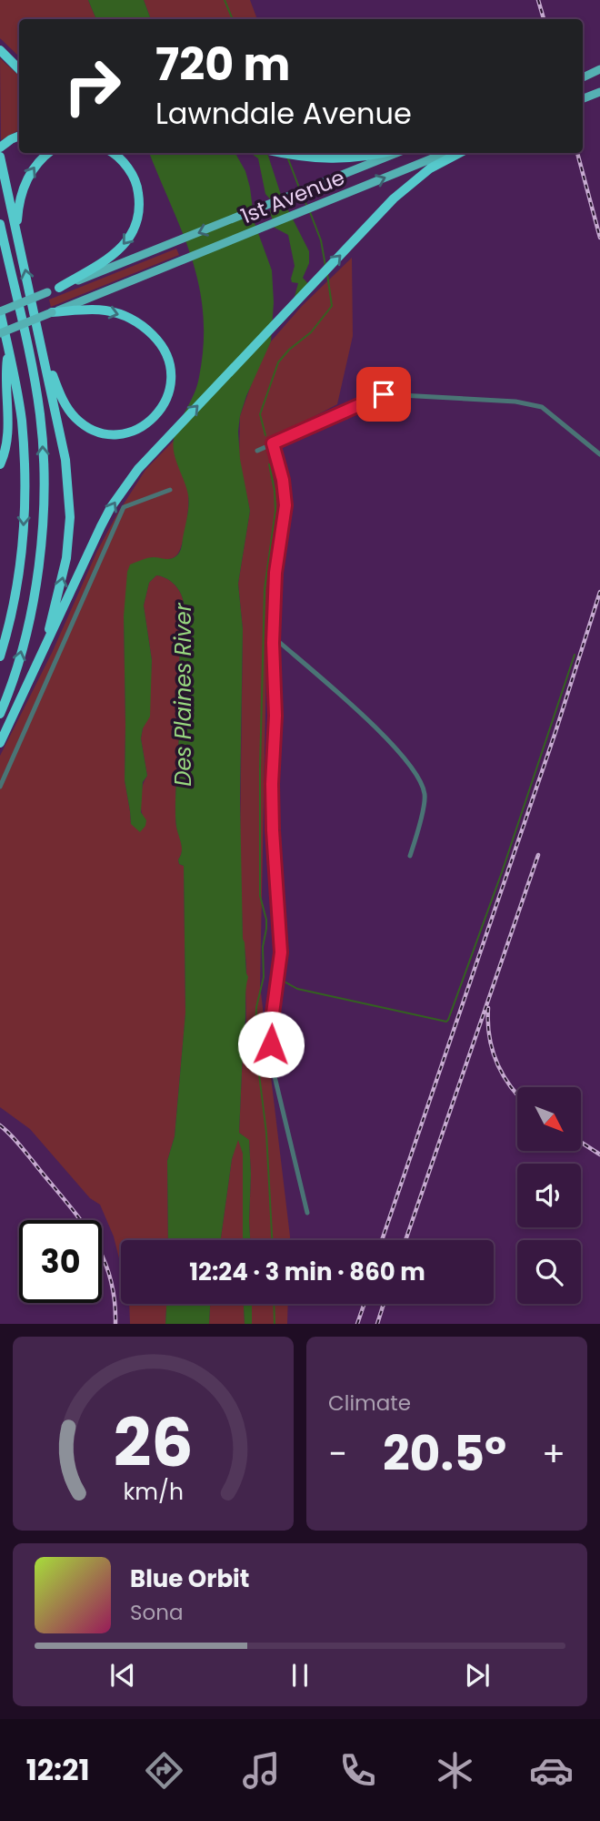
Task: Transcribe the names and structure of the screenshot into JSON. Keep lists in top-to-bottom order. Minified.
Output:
{"streets":{"main road":["1st Avenue"]},"water":["Des Plaines River"],"north":"bottom right","page":{"turn":["720 m","Lawndale Avenue"],"limit":"30","trip":"12:24 · 3 min · 860 m","tile":"Climate","heat":["−","20.5°","+"],"song":["Blue Orbit","Sona"],"tabs":"12:21","gauge":["26","km/h"]}}
